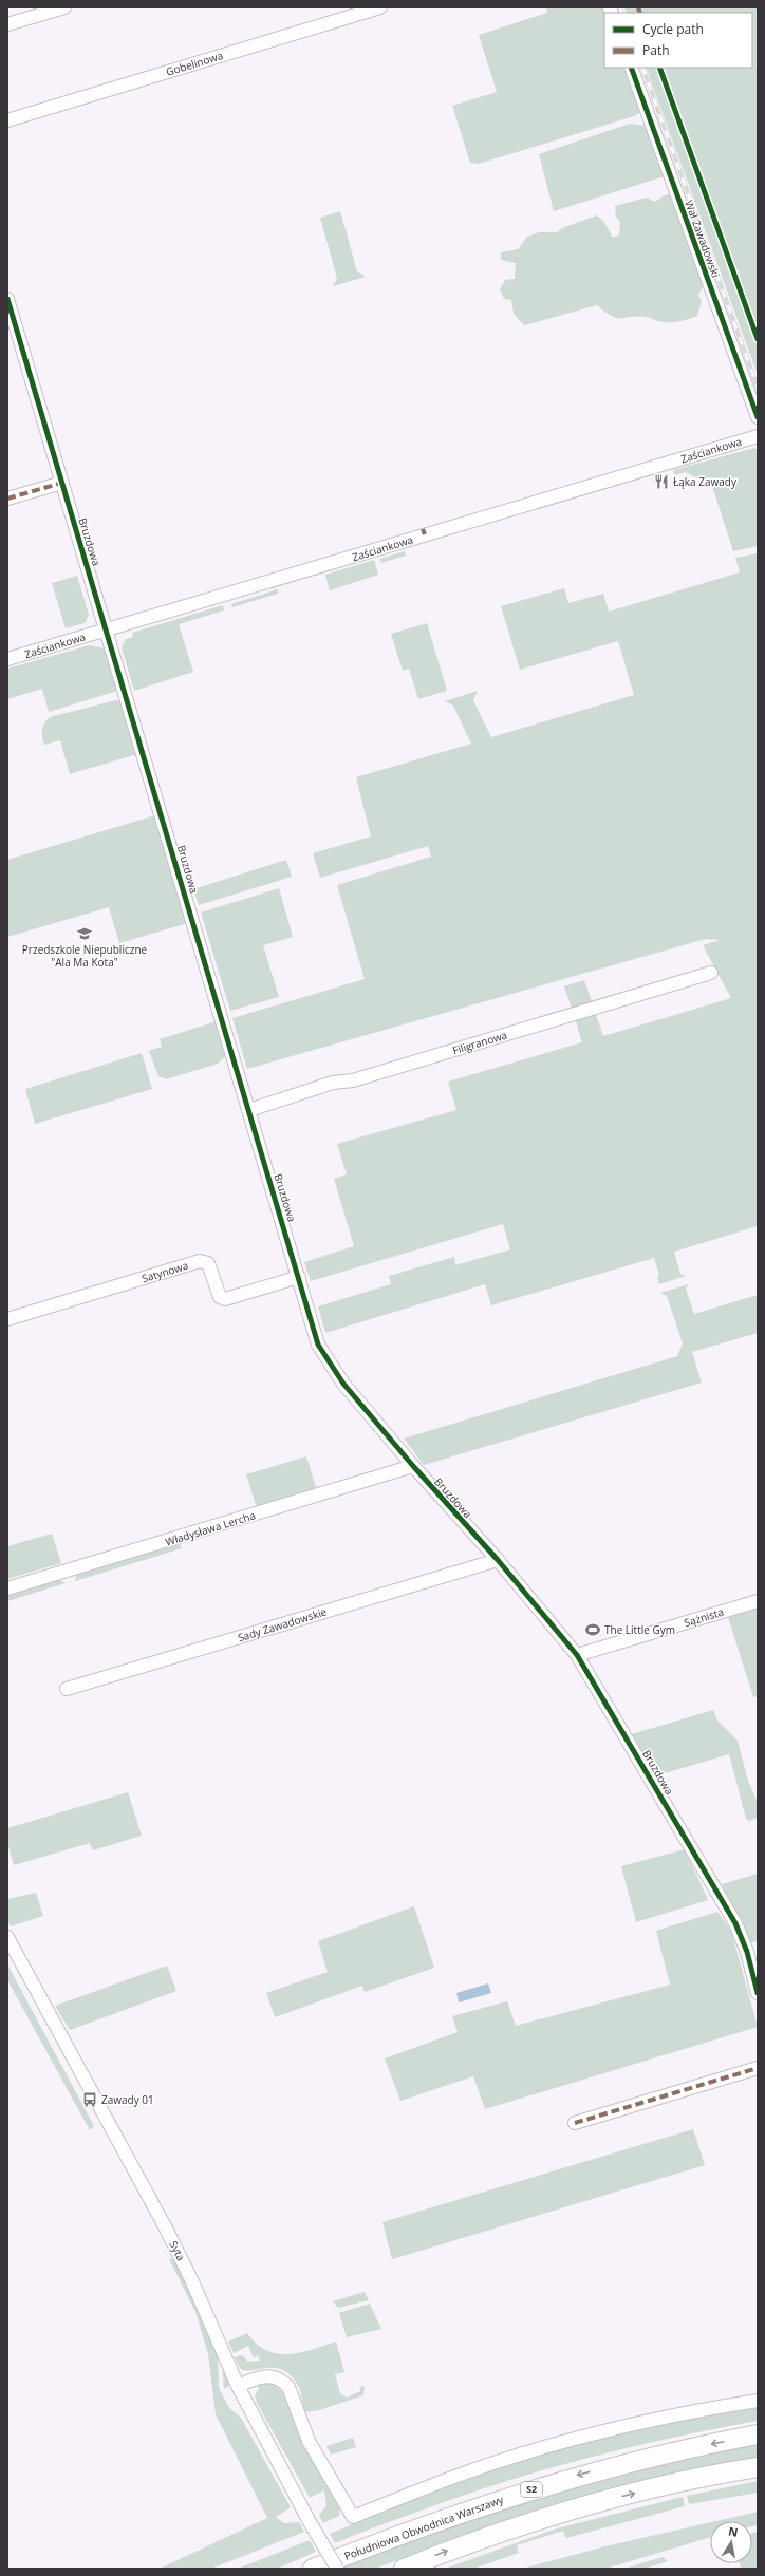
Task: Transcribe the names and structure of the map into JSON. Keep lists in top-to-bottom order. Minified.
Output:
{"streets":{"highway":["S2","Południowa Obwodnica Warszawy"],"street":["Gobelinowa","Wał Zawadowski","Zaściankowa","Bruzdowa","Filigranowa","Satynowa","Władysława Lercha","Sążnista","Sady Zawadowskie","Syta"]},"crossings":[["Zaściankowa","Bruzdowa"],["Bruzdowa","Filigranowa"],["Bruzdowa","Satynowa"],["Bruzdowa","Władysława Lercha"],["Bruzdowa","Sążnista"],["Bruzdowa","Sady Zawadowskie"]],"places":{"restaurant":["Łąka Zawady"],"school or university":["Przedszkole Niepubliczne \"Ala Ma Kota\""],"sports":["The Little Gym"],"bus stop":["Zawady 01"]},"legend":["Cycle path","Path"],"north":"top"}
